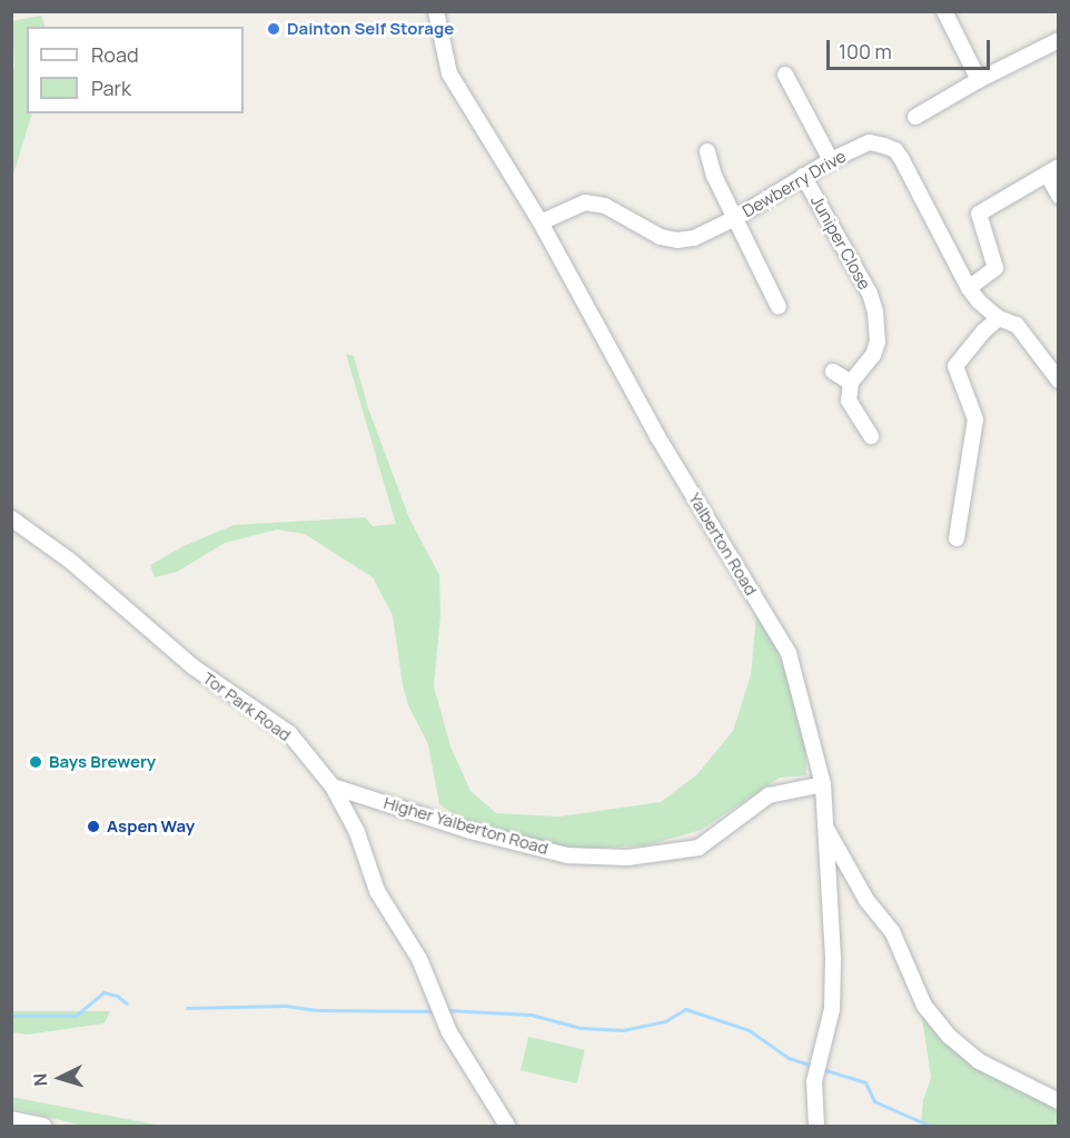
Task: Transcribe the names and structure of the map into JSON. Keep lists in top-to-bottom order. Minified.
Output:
{"streets":{"street":["Dewberry Drive","Juniper Close","Yalberton Road","Tor Park Road","Higher Yalberton Road"]},"crossings":[["Dewberry Drive","Juniper Close"],["Dewberry Drive","Yalberton Road"],["Yalberton Road","Higher Yalberton Road"],["Tor Park Road","Higher Yalberton Road"]],"places":["Dainton Self Storage","Bays Brewery","Aspen Way"],"legend":["Road","Park"],"scale_bar":"100 m","north":"left"}
